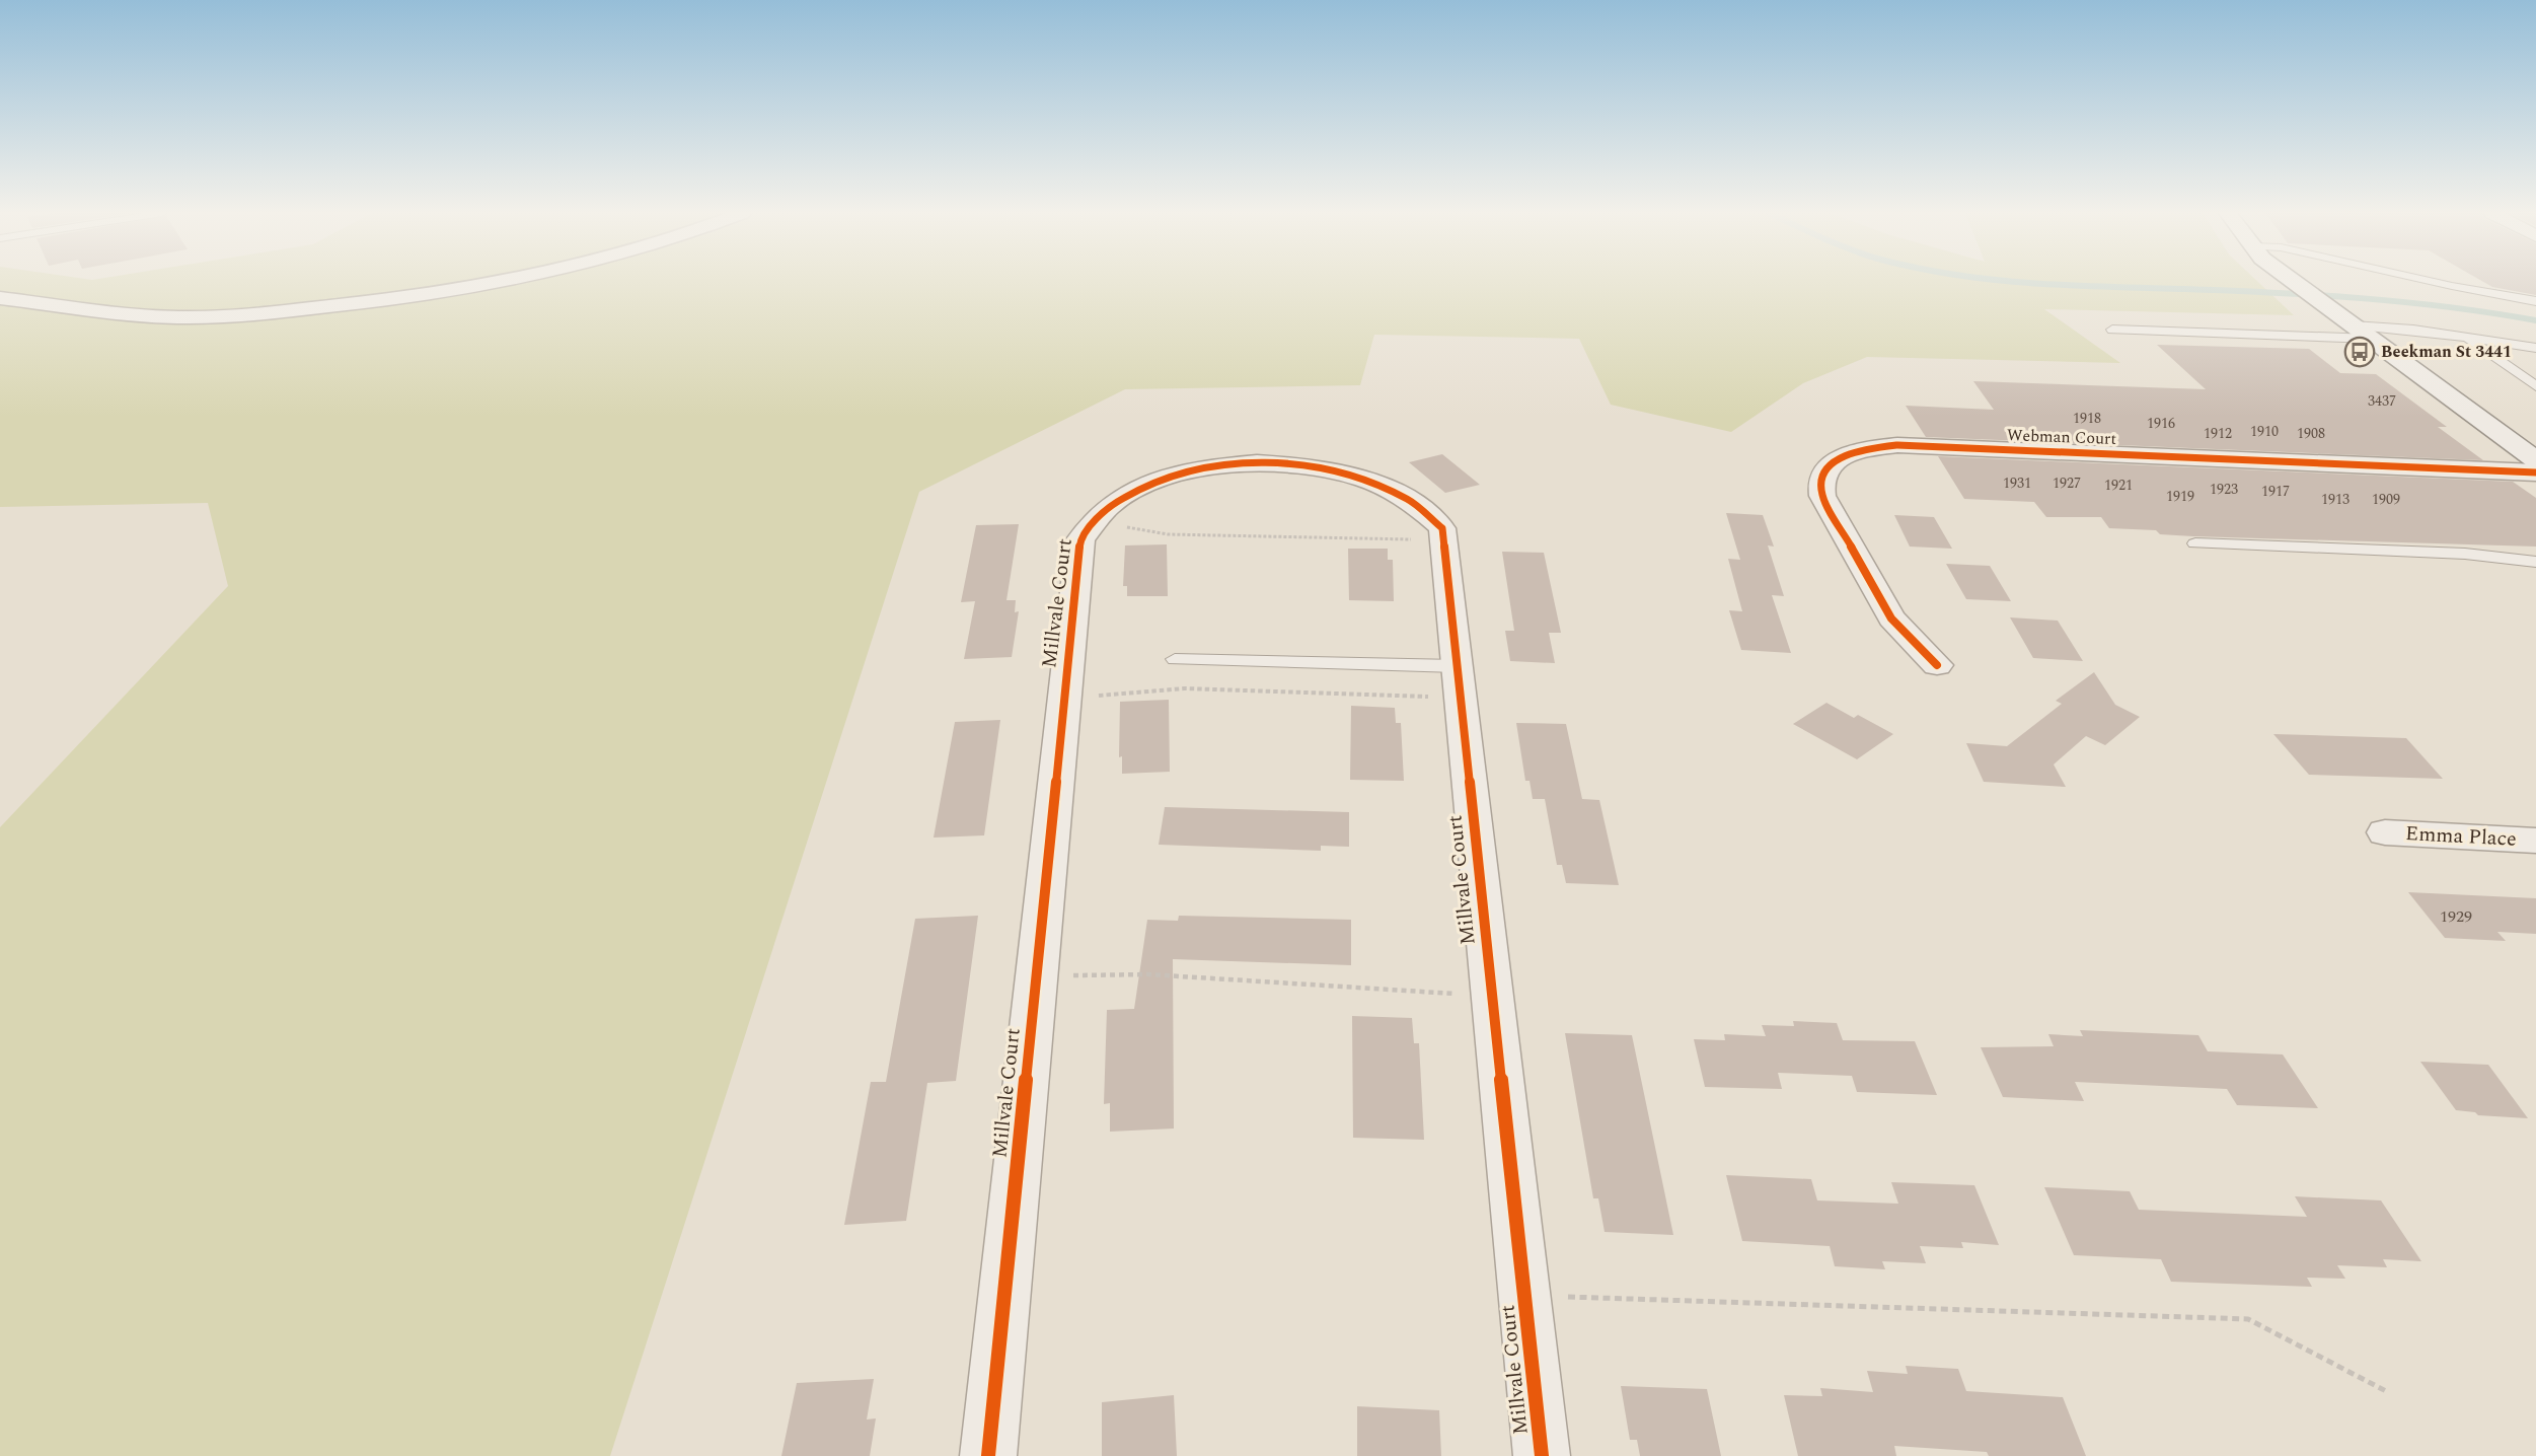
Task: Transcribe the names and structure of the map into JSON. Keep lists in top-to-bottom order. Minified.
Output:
{"streets":{"street":["Webman Court","Millvale Court","Emma Place"]},"places":{"bus stop":["Beekman St 3441"]},"house_numbers":["3437","1918","1916","1910","1912","1908","1931","1927","1921","1923","1917","1919","1913","1909","1929"]}
